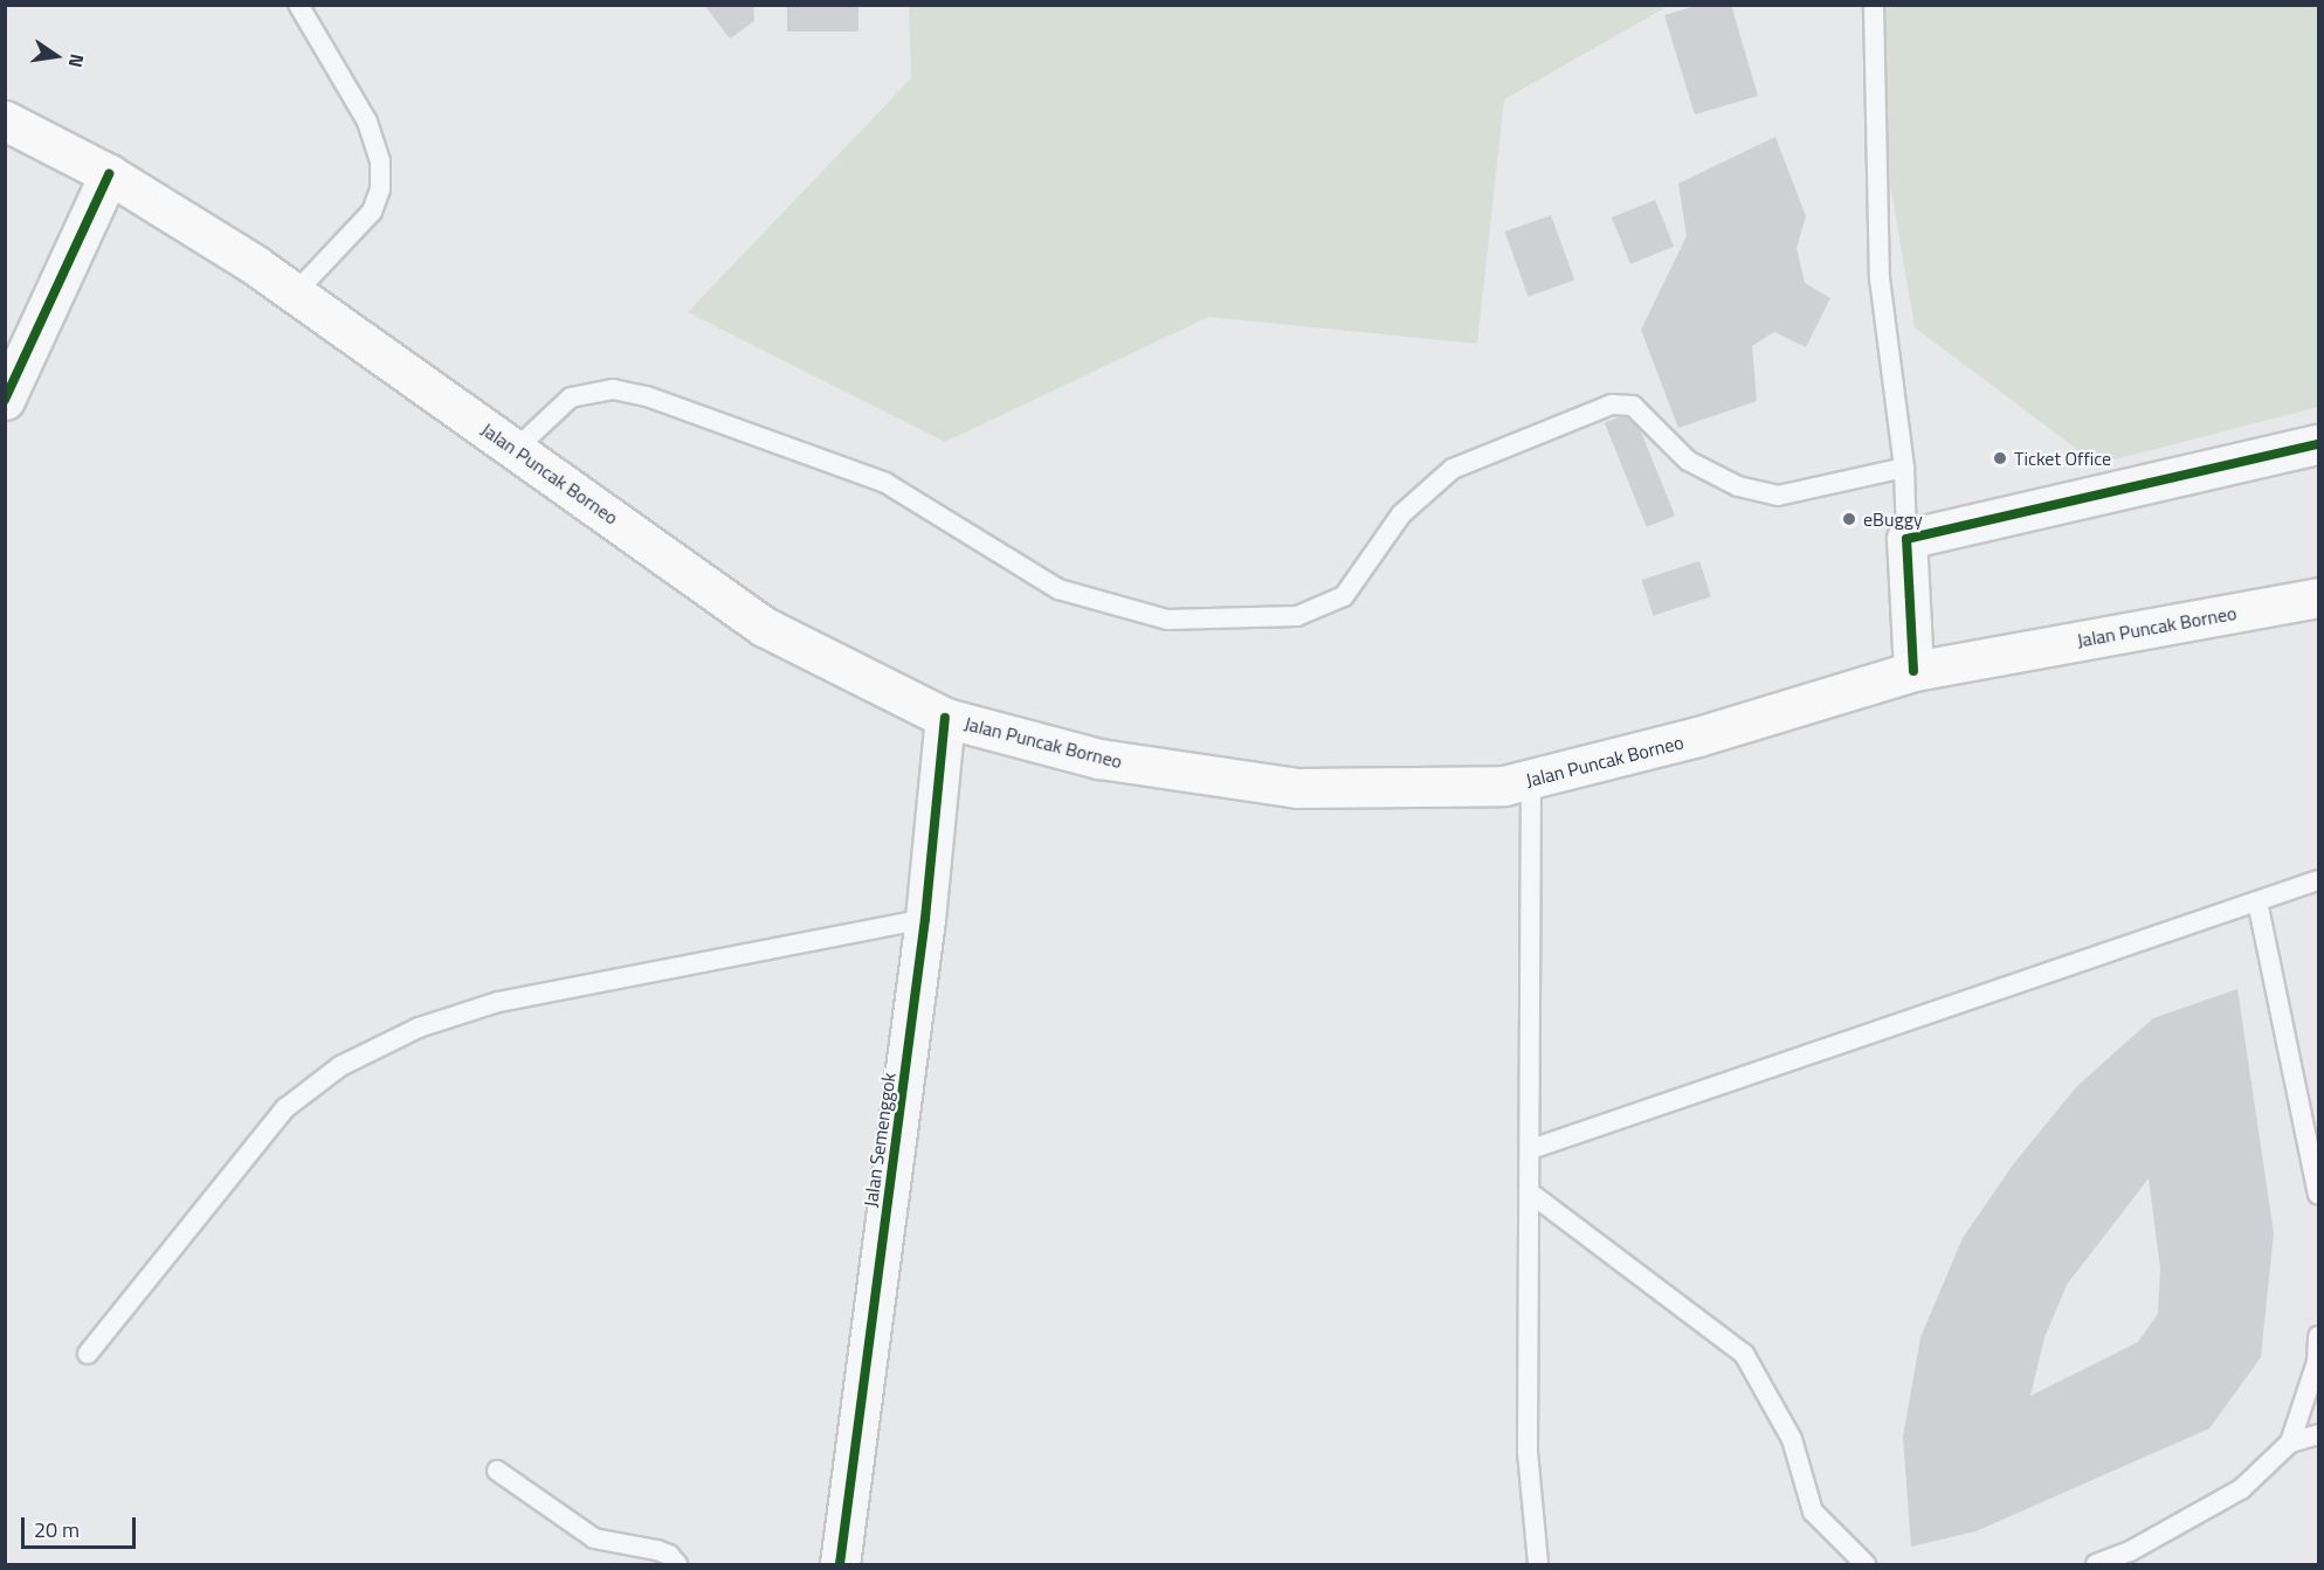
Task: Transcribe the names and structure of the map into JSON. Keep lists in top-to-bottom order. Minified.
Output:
{"streets":{"main road":["Jalan Puncak Borneo"],"street":["Jalan Semenggok"]},"crossings":[["Jalan Puncak Borneo","Jalan Semenggok"]],"places":["Ticket Office","eBuggy"],"scale_bar":"20 m","north":"right"}
